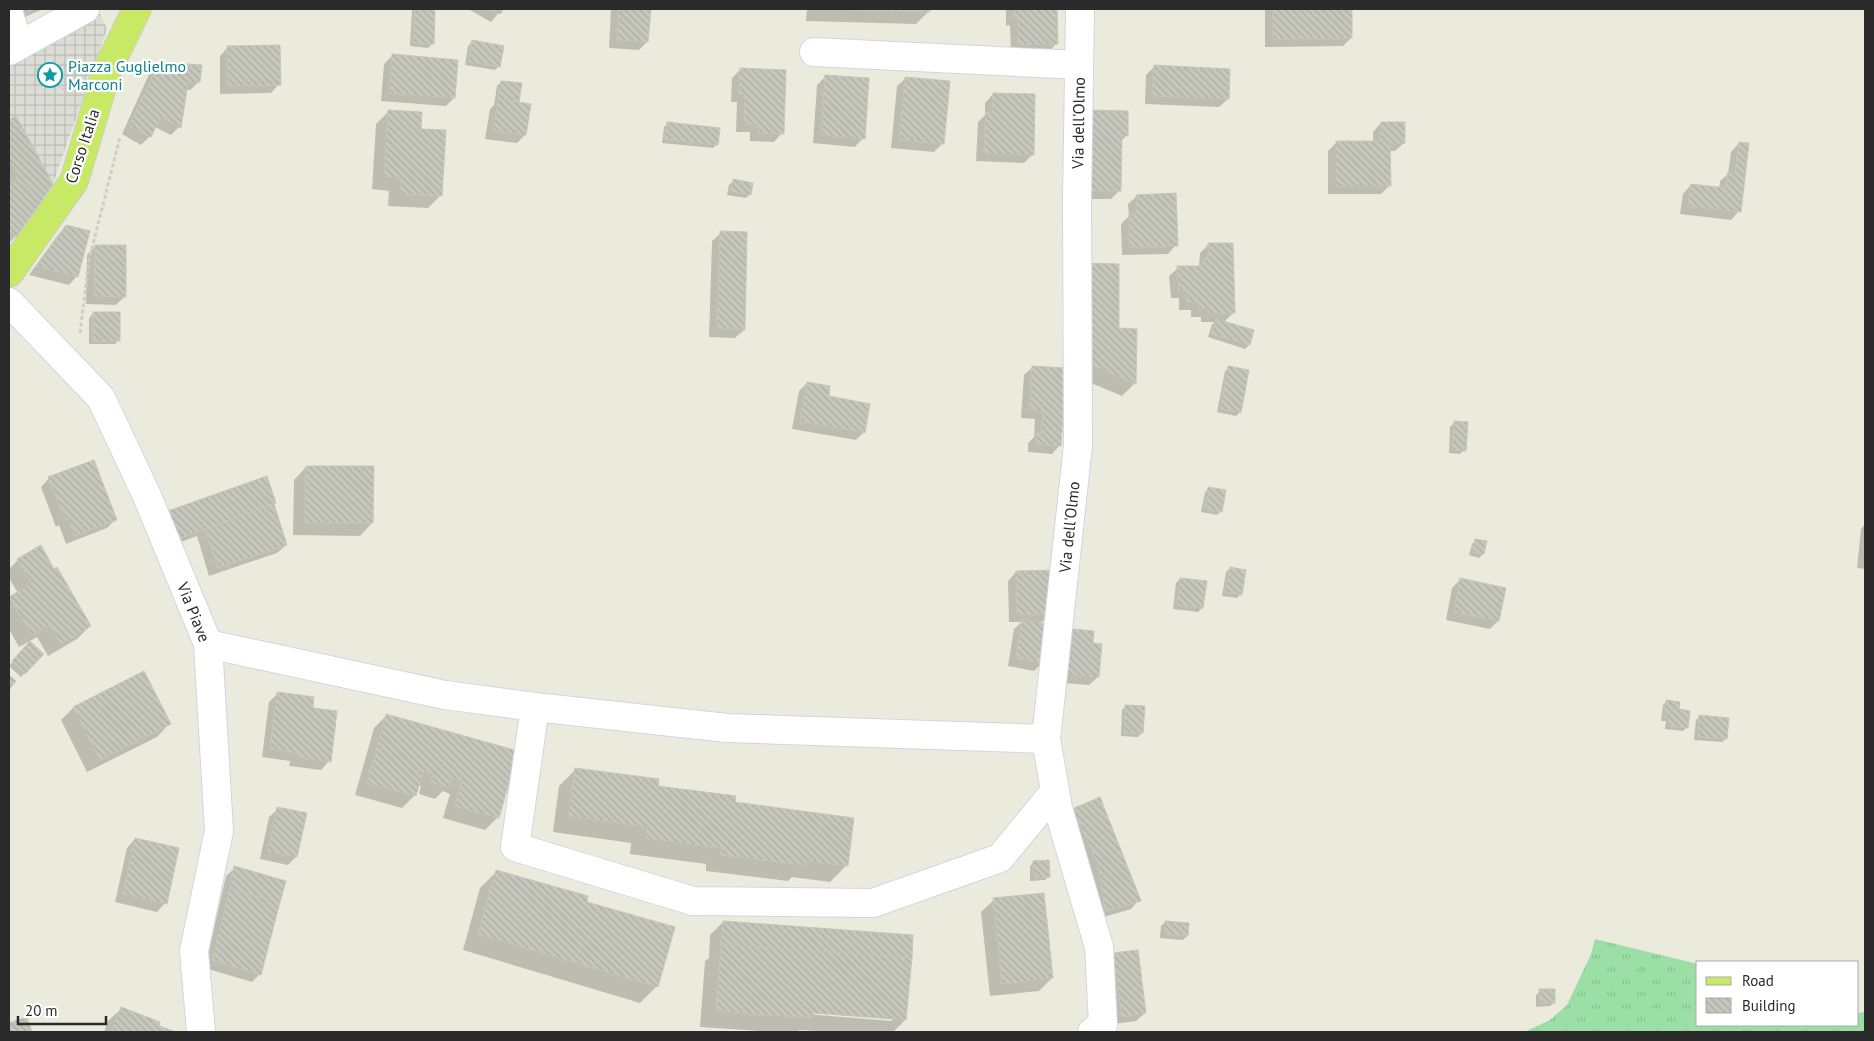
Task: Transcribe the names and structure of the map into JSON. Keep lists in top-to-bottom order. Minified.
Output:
{"streets":{"main road":["Corso Italia"],"street":["Via dell'Olmo","Via Piave"]},"places":{"place":["Piazza Guglielmo Marconi"]},"legend":["Road","Building"],"scale_bar":"20 m"}
